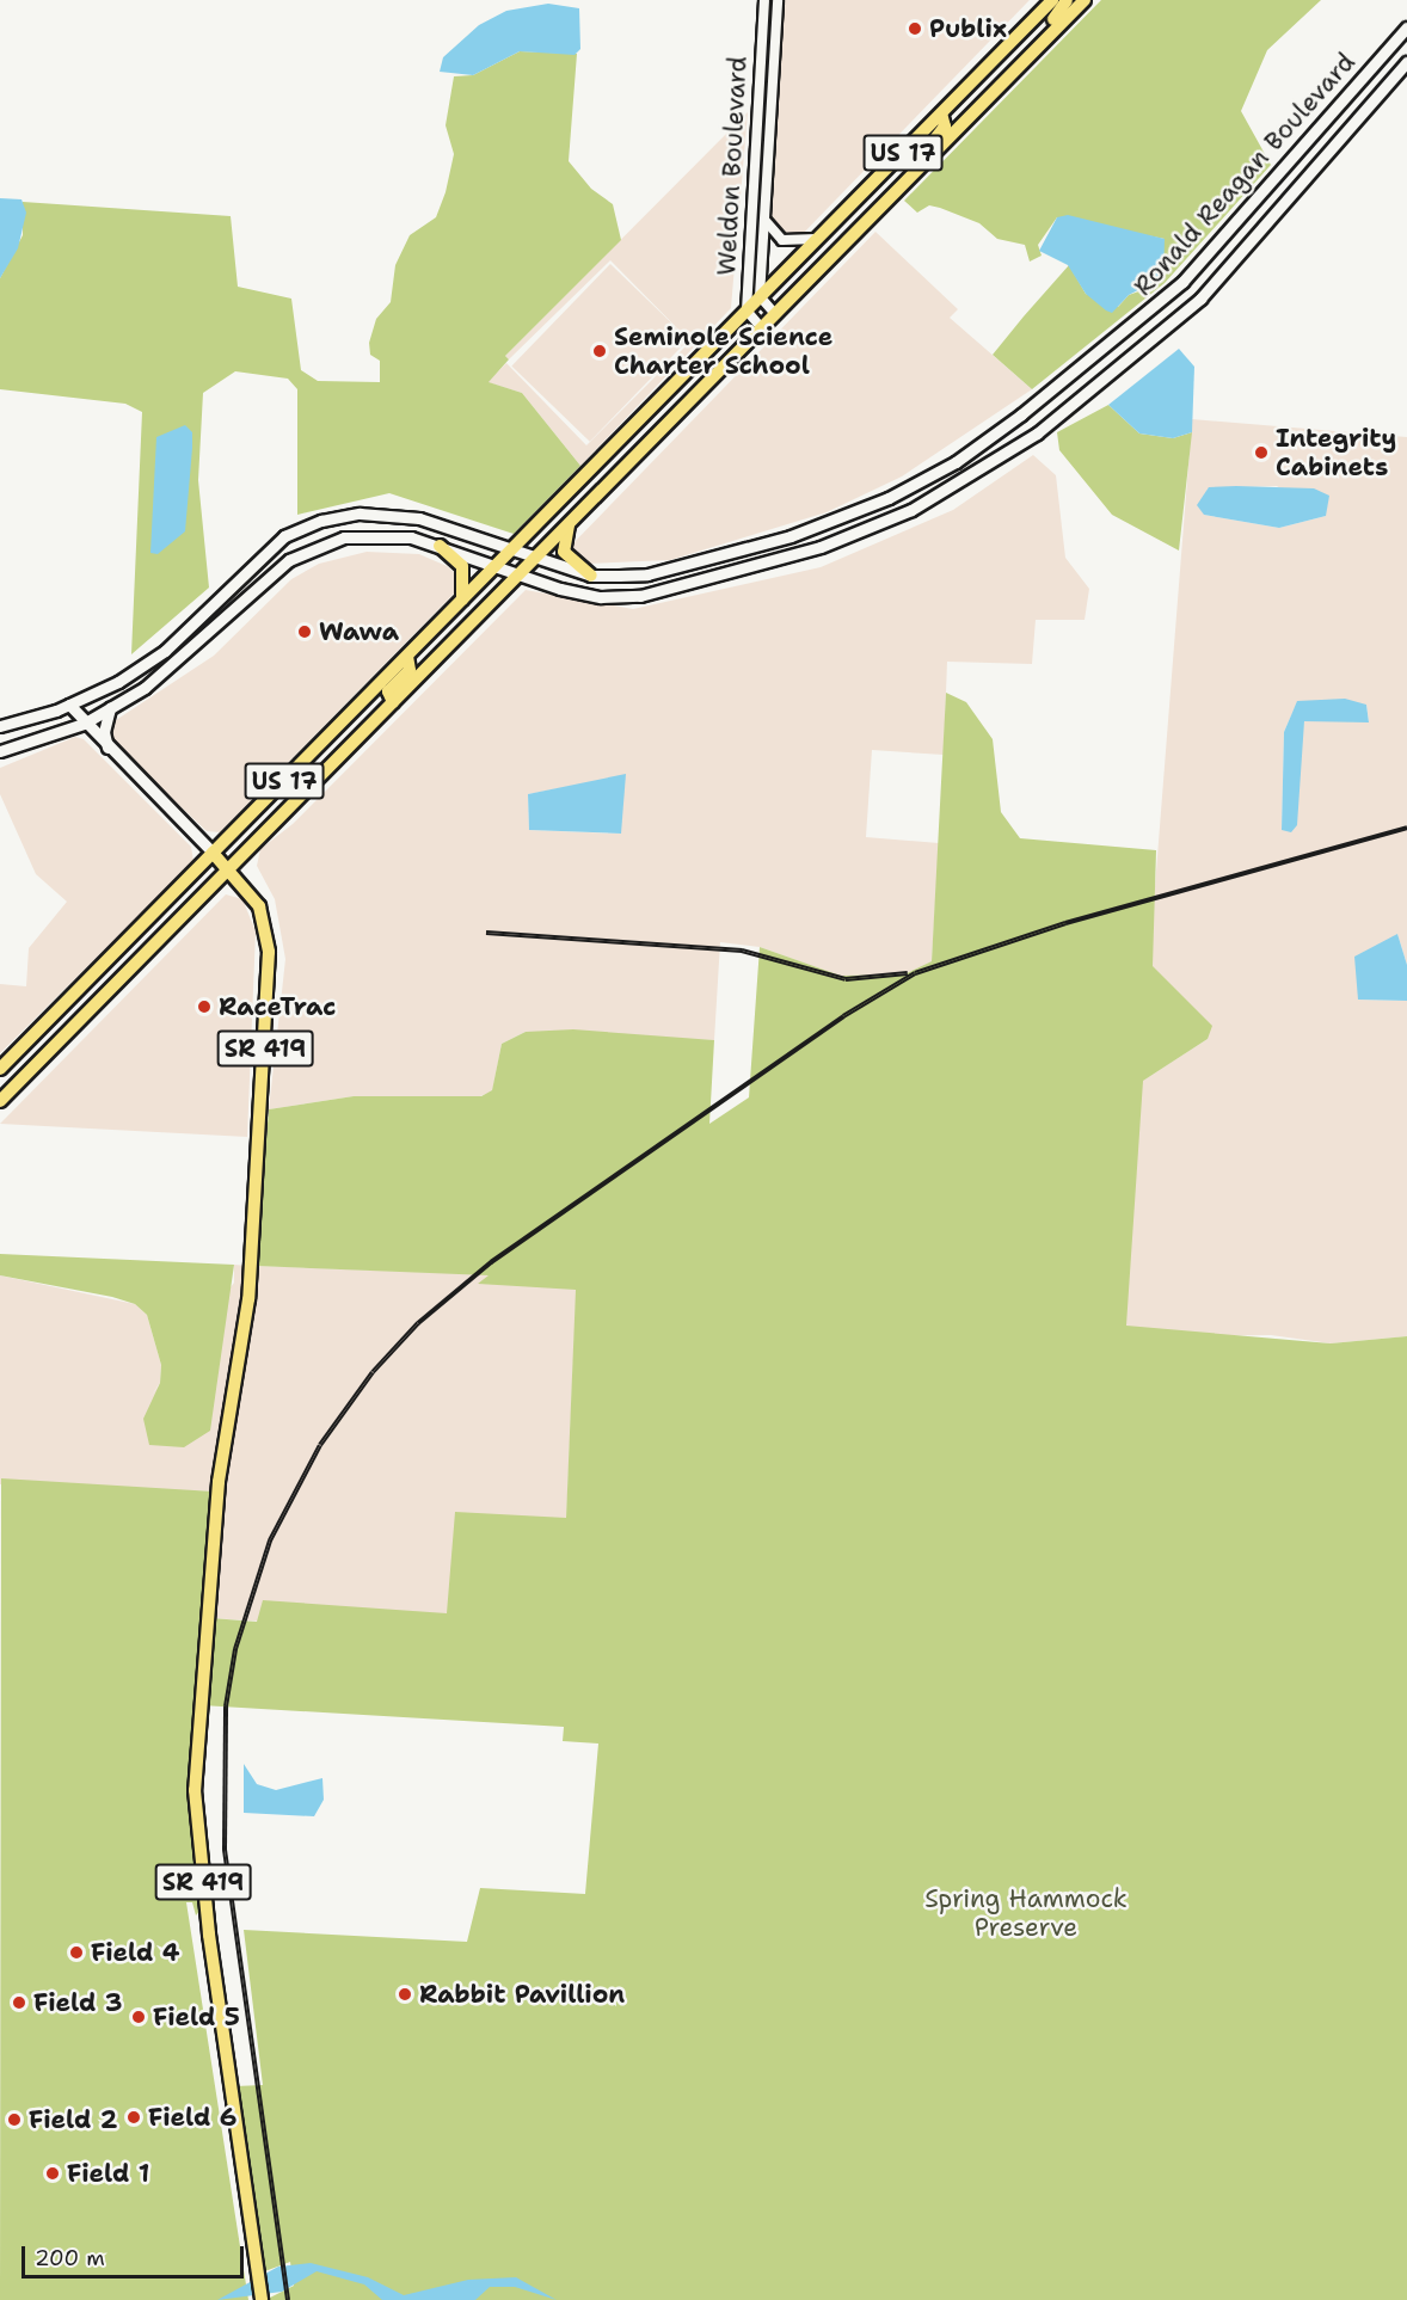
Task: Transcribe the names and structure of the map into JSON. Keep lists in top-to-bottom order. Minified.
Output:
{"streets":{"main road":["US 17","Ronald Reagan Boulevard","SR 419"],"street":["Weldon Boulevard"]},"crossings":[["US 17","Weldon Boulevard"],["US 17","Ronald Reagan Boulevard"],["US 17","SR 419"]],"parks":["Spring Hammock Preserve"],"places":["Publix","Seminole Science Charter School","Integrity Cabinets","Wawa","RaceTrac","Field 4","Rabbit Pavillion","Field 3","Field 5","Field 6","Field 2","Field 1"],"scale_bar":"200 m"}
